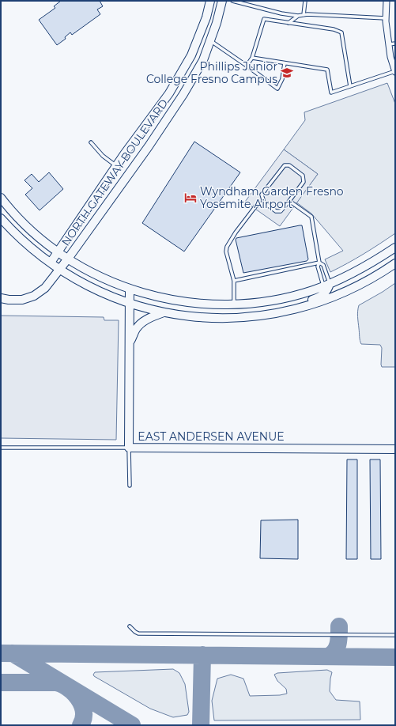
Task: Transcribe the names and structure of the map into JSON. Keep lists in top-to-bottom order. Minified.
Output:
{"streets":{"main road":["NORTH GATEWAY BOULEVARD","EAST ANDERSEN AVENUE"]},"places":{"school or university":["Phillips Junior College Fresno Campus"],"hotel":["Wyndham Garden Fresno Yosemite Airport"]}}
